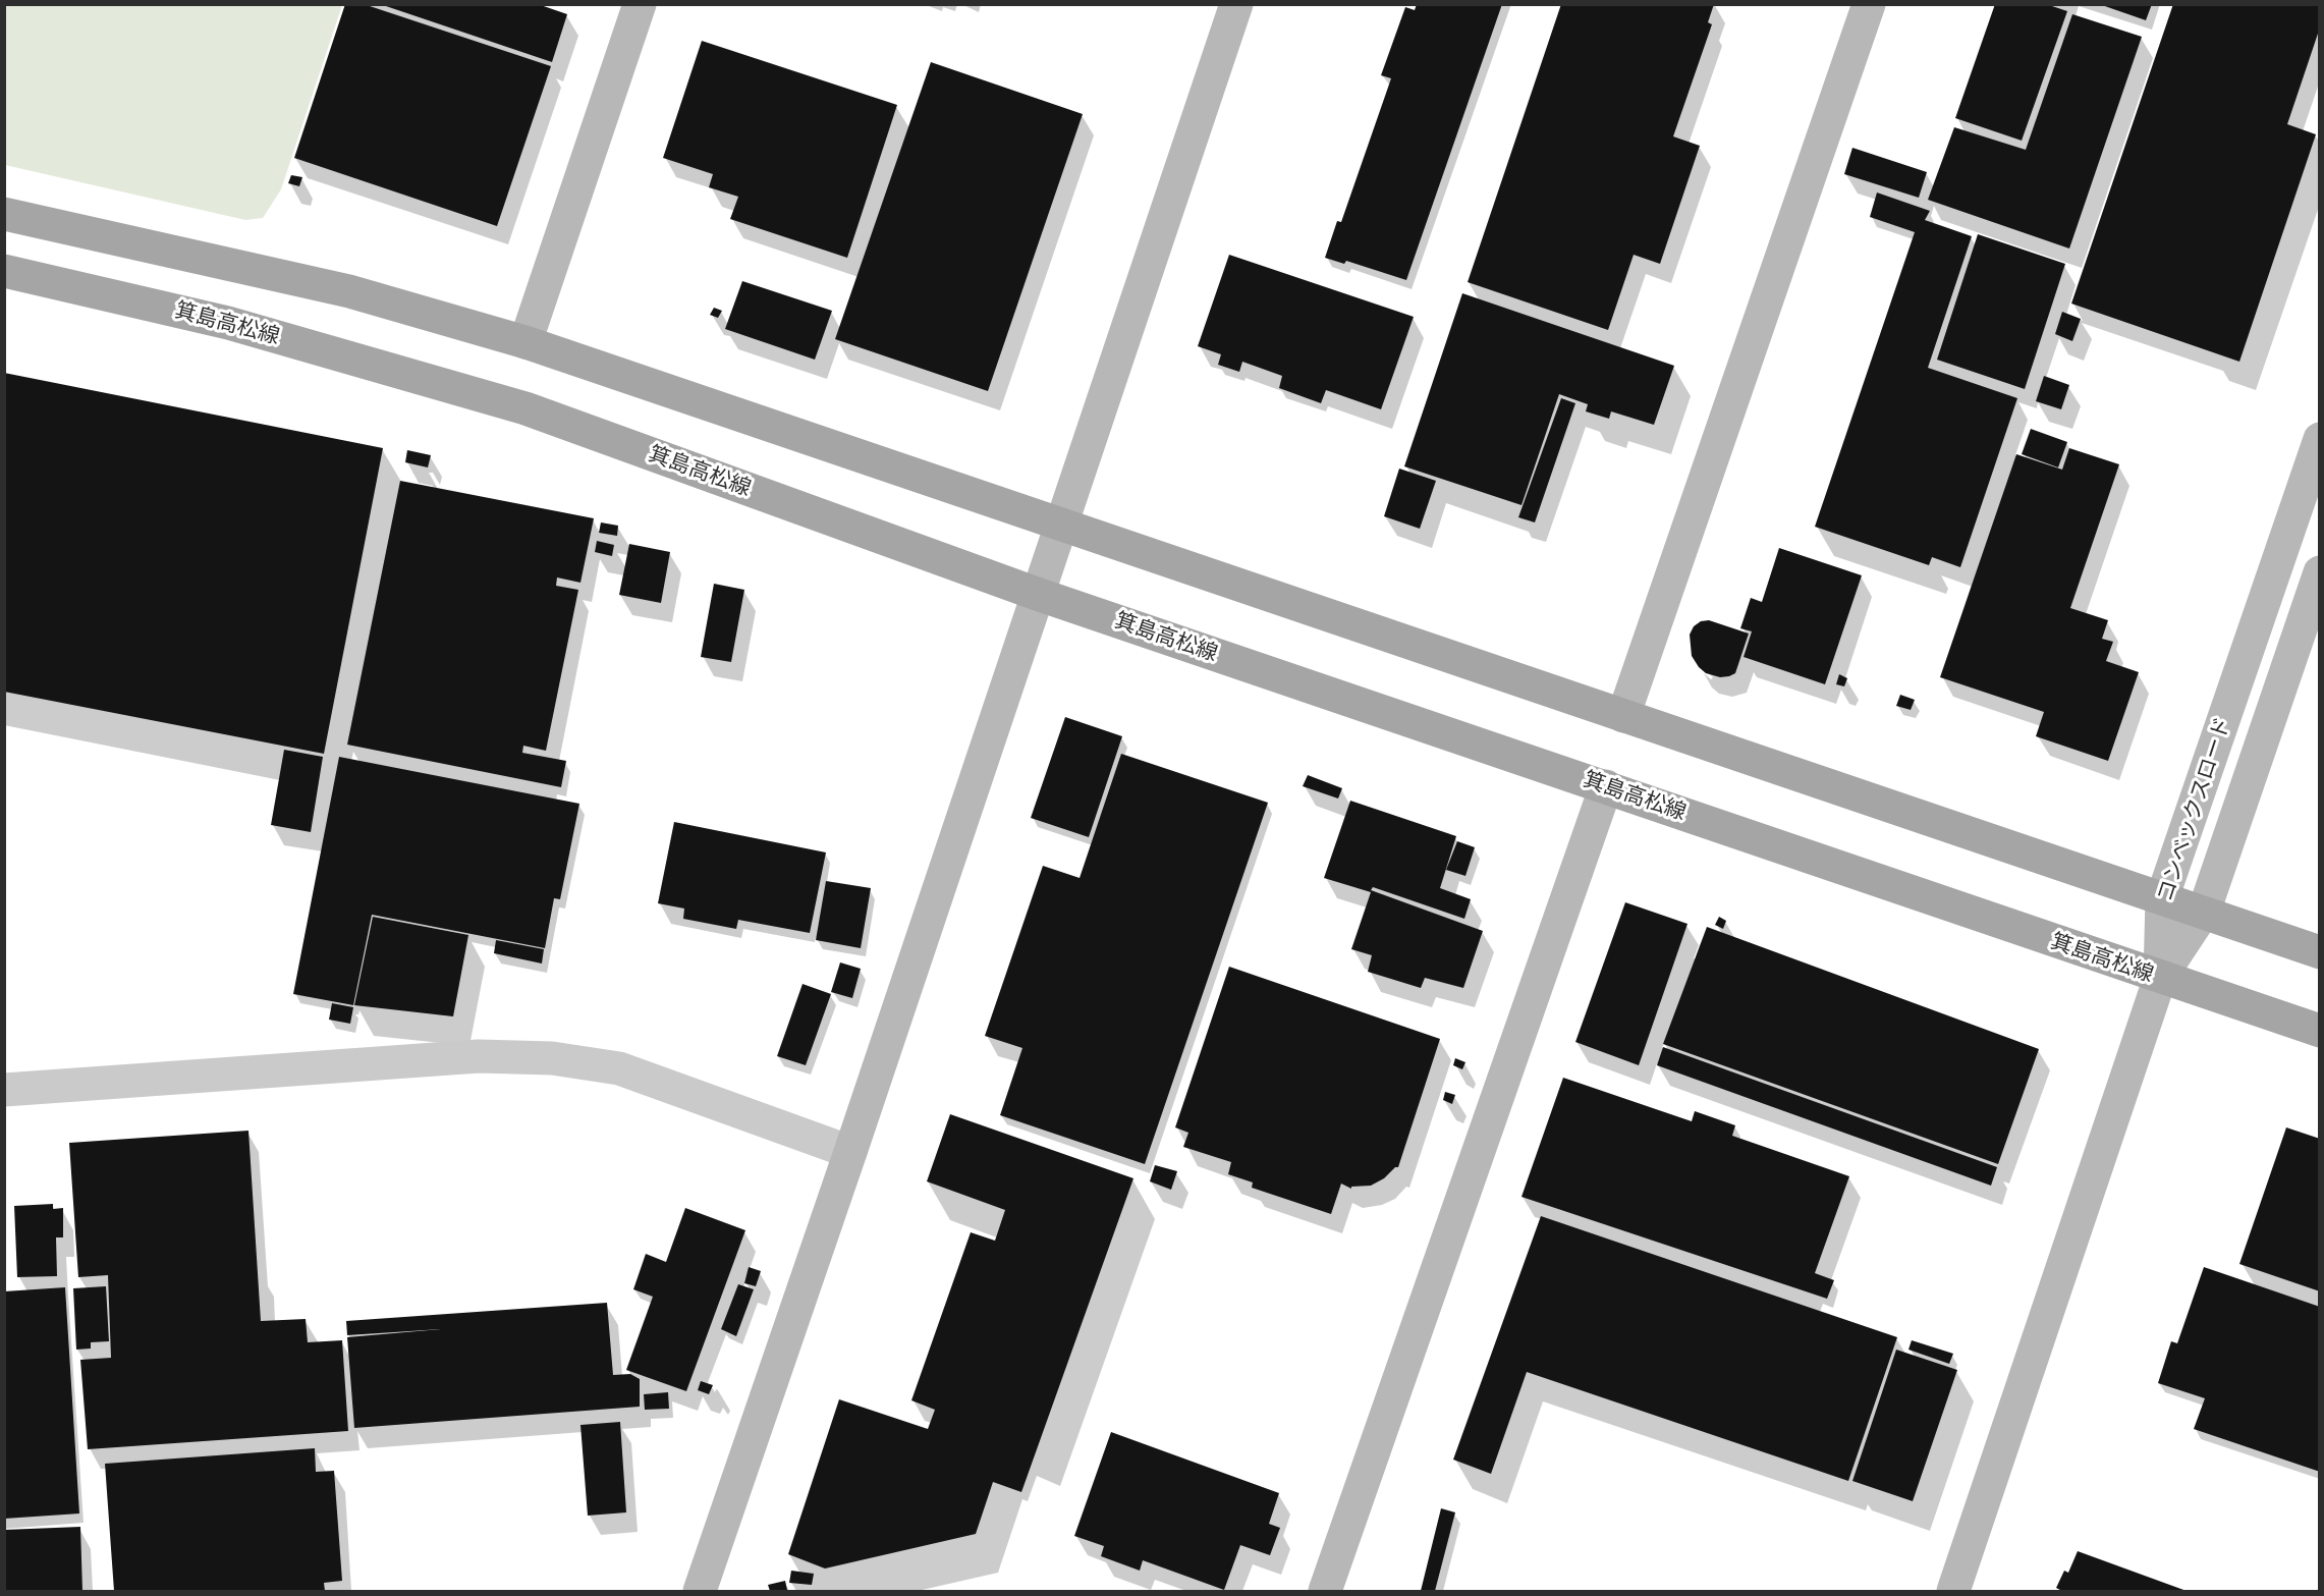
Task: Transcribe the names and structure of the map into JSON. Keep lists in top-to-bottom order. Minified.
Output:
{"streets":{"main road":["箕島高松線"],"street":["コンベックスロード"]},"crossings":[["箕島高松線","コンベックスロード"]]}
